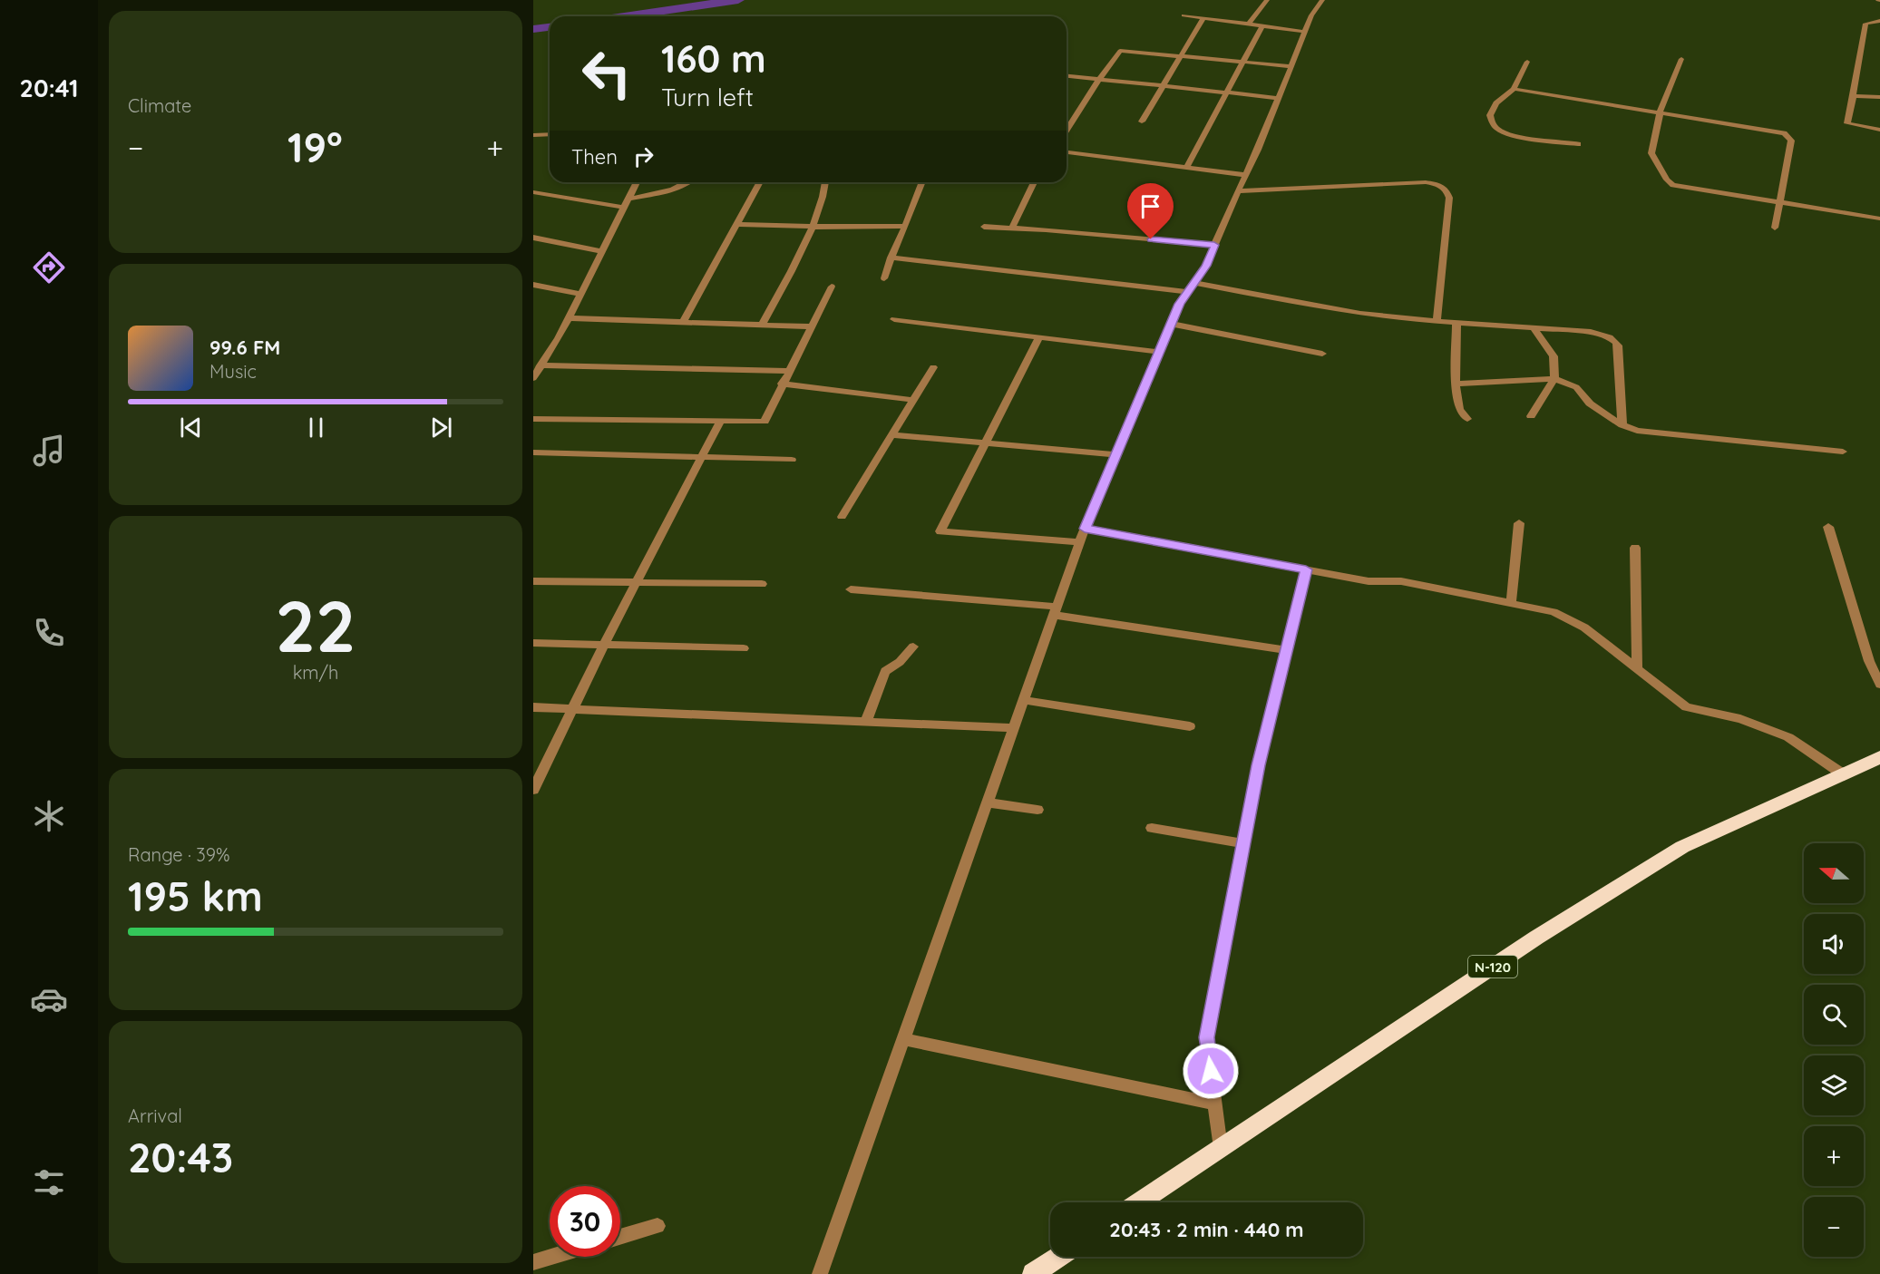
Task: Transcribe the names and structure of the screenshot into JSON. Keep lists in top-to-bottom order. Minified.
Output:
{"streets":{"highway":["N-120"]},"north":"left","page":{"tabs":"20:41","tile":["Climate",["22","km/h"],["Range · 39%","195 km"],["Arrival","20:43"]],"turn":["160 m","Turn left"],"heat":["−","19°","+"],"then":"Then","song":["99.6 FM","Music"],"map_buttons":["+","−"],"limit":"30","trip":"20:43 · 2 min · 440 m"}}
